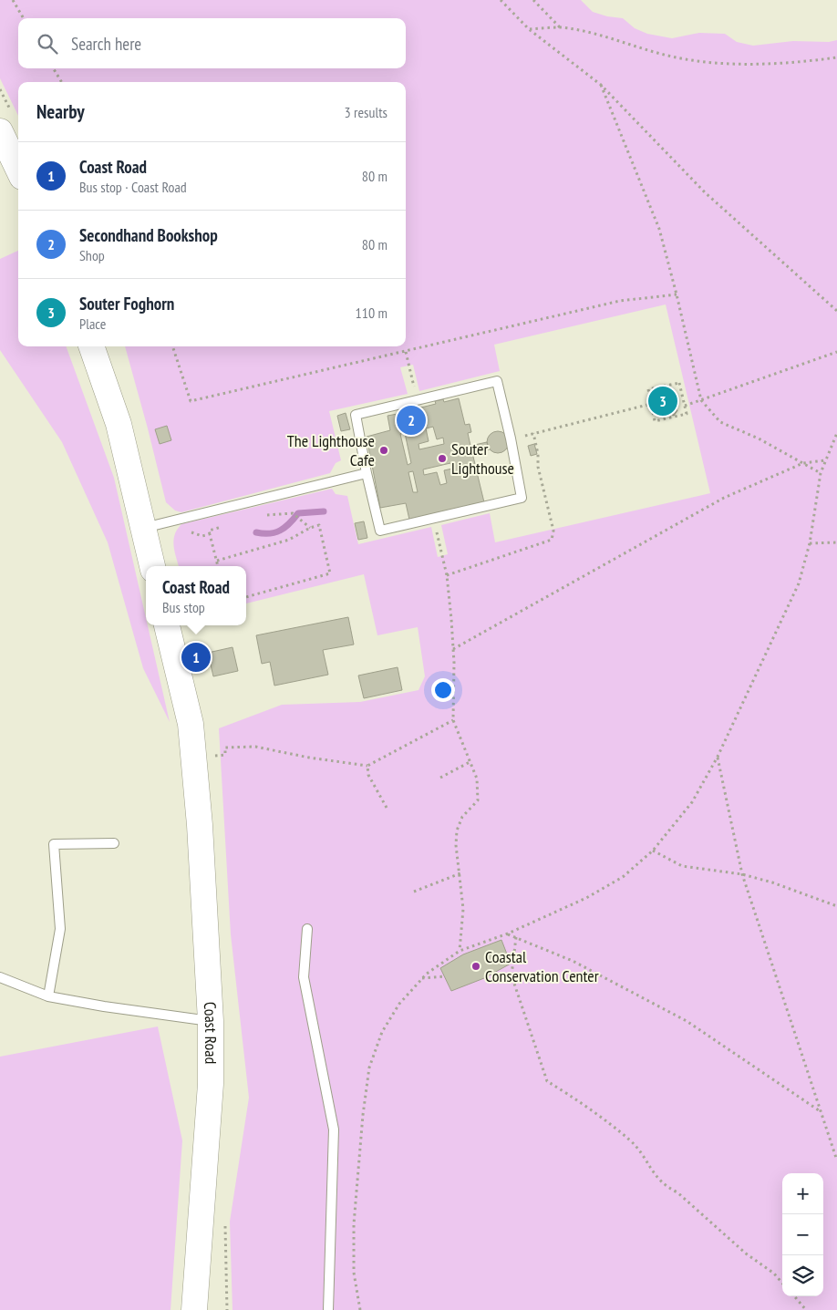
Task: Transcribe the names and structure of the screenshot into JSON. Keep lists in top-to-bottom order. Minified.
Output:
{"streets":{"main road":["Coast Road"]},"places":["The Lighthouse Cafe","Souter Lighthouse","Coastal Conservation Center"],"page":{"search":"Search here","heading":["Nearby","3 results"],"list":[{"mark":"1","name":"Coast Road","note":"Bus stop · Coast Road","value":"80 m"},{"mark":"2","name":"Secondhand Bookshop","note":"Shop","value":"80 m"},{"mark":"3","name":"Souter Foghorn","note":"Place","value":"110 m"}],"pins":["3","2","1"],"popup":["Coast Road","Bus stop"],"map_buttons":["+","−"]}}
